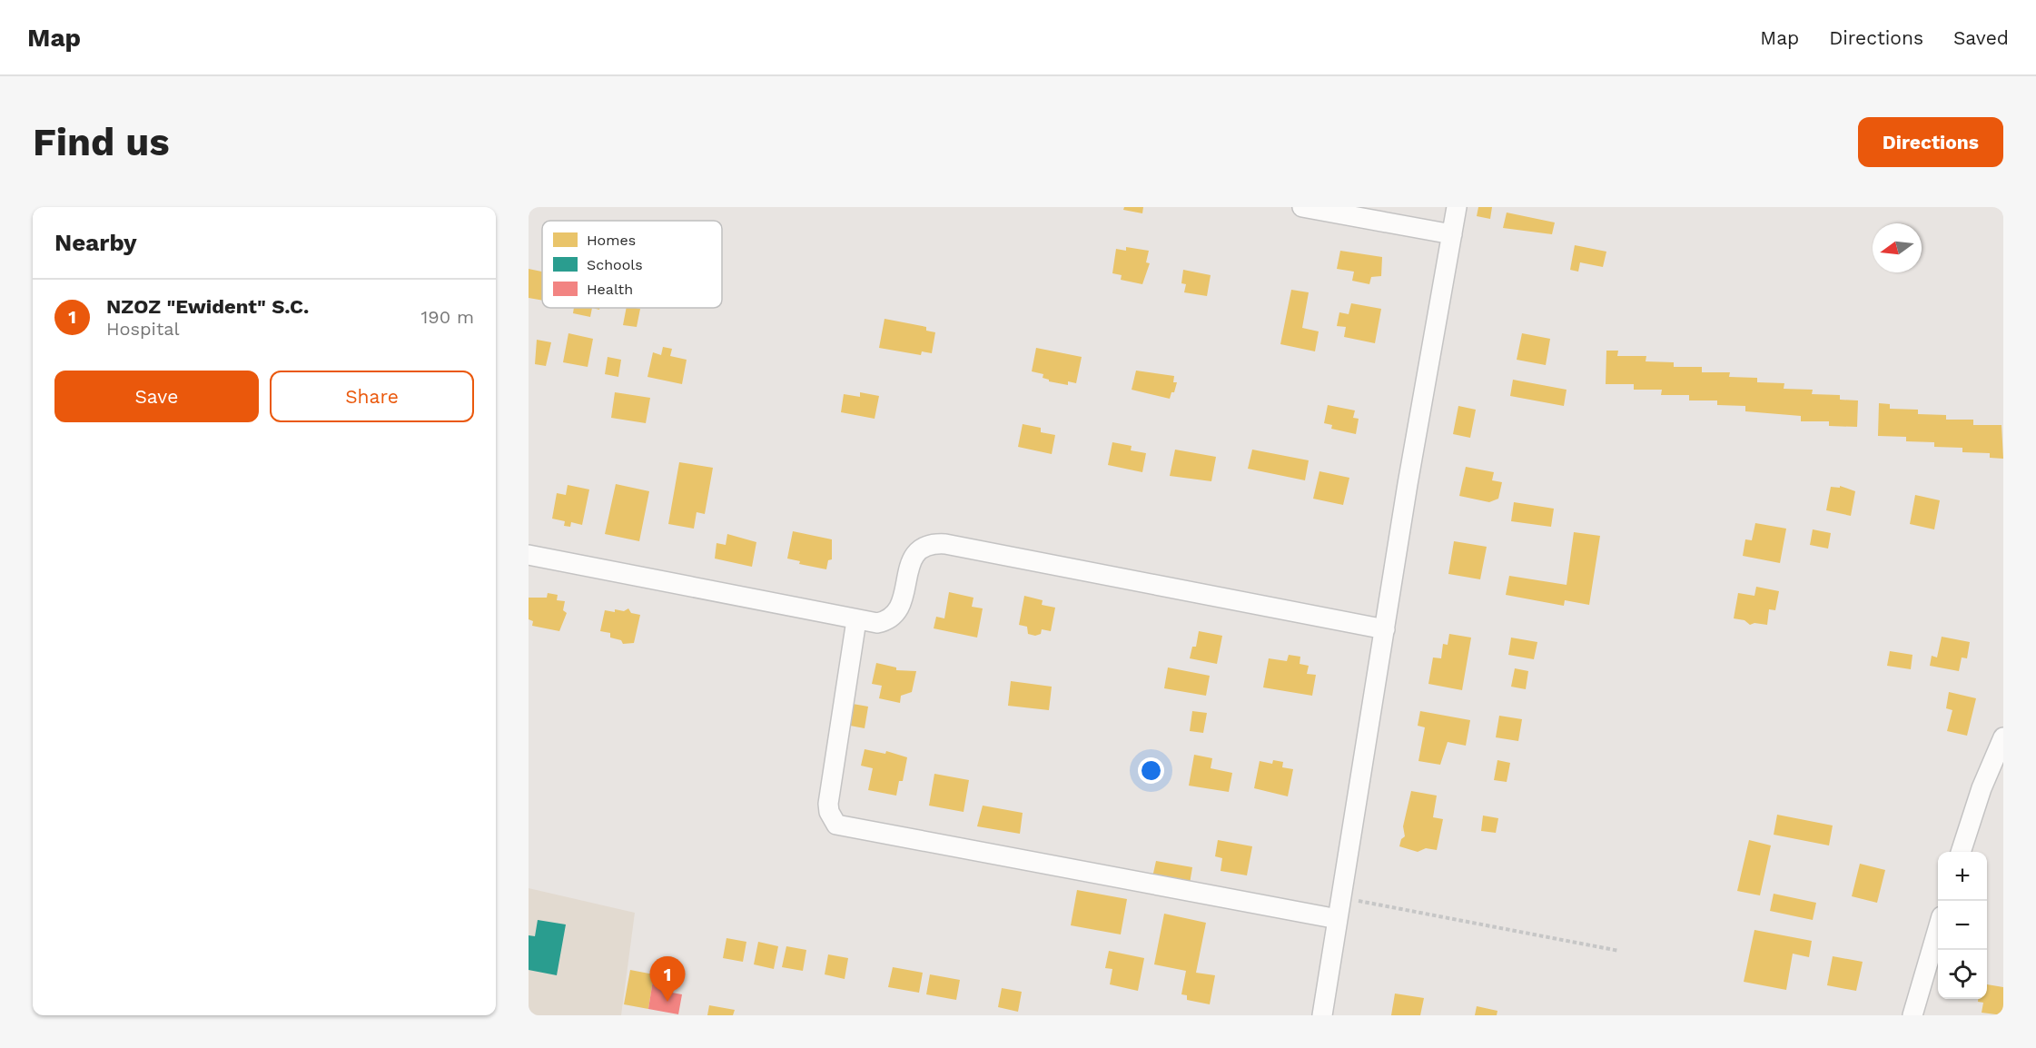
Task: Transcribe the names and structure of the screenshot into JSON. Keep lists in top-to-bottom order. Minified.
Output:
{"legend":["Homes","Schools","Health"],"north":"left","page":{"header":"Map","nav":["Map","Directions","Saved"],"buttons":["Directions",["Save","Share"]],"title":"Find us","heading":"Nearby","list":[{"mark":"1","name":"NZOZ \"Ewident\" S.C.","note":"Hospital","value":"190 m"}],"map_buttons":["+","−"],"pins":"1"}}
